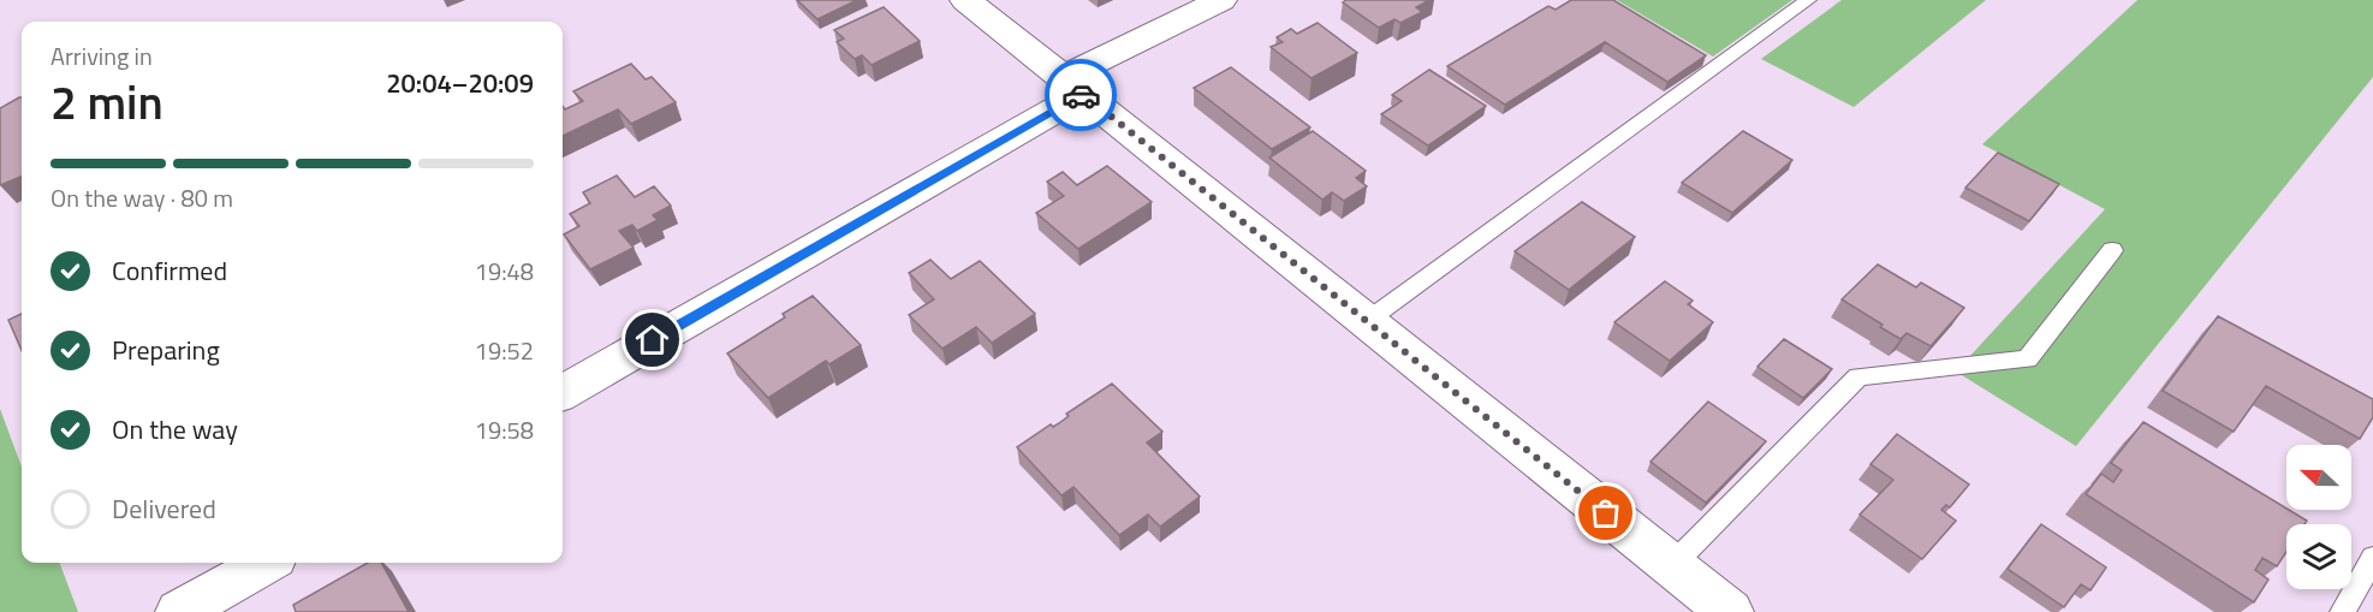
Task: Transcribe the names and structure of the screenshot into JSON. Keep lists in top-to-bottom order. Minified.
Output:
{"north":"left","page":{"heading":["2 min","Arriving in","20:04–20:09"],"bar":"On the way · 80 m","list":[["Confirmed","19:48"],["Preparing","19:52"],["On the way","19:58"],"Delivered"]}}
